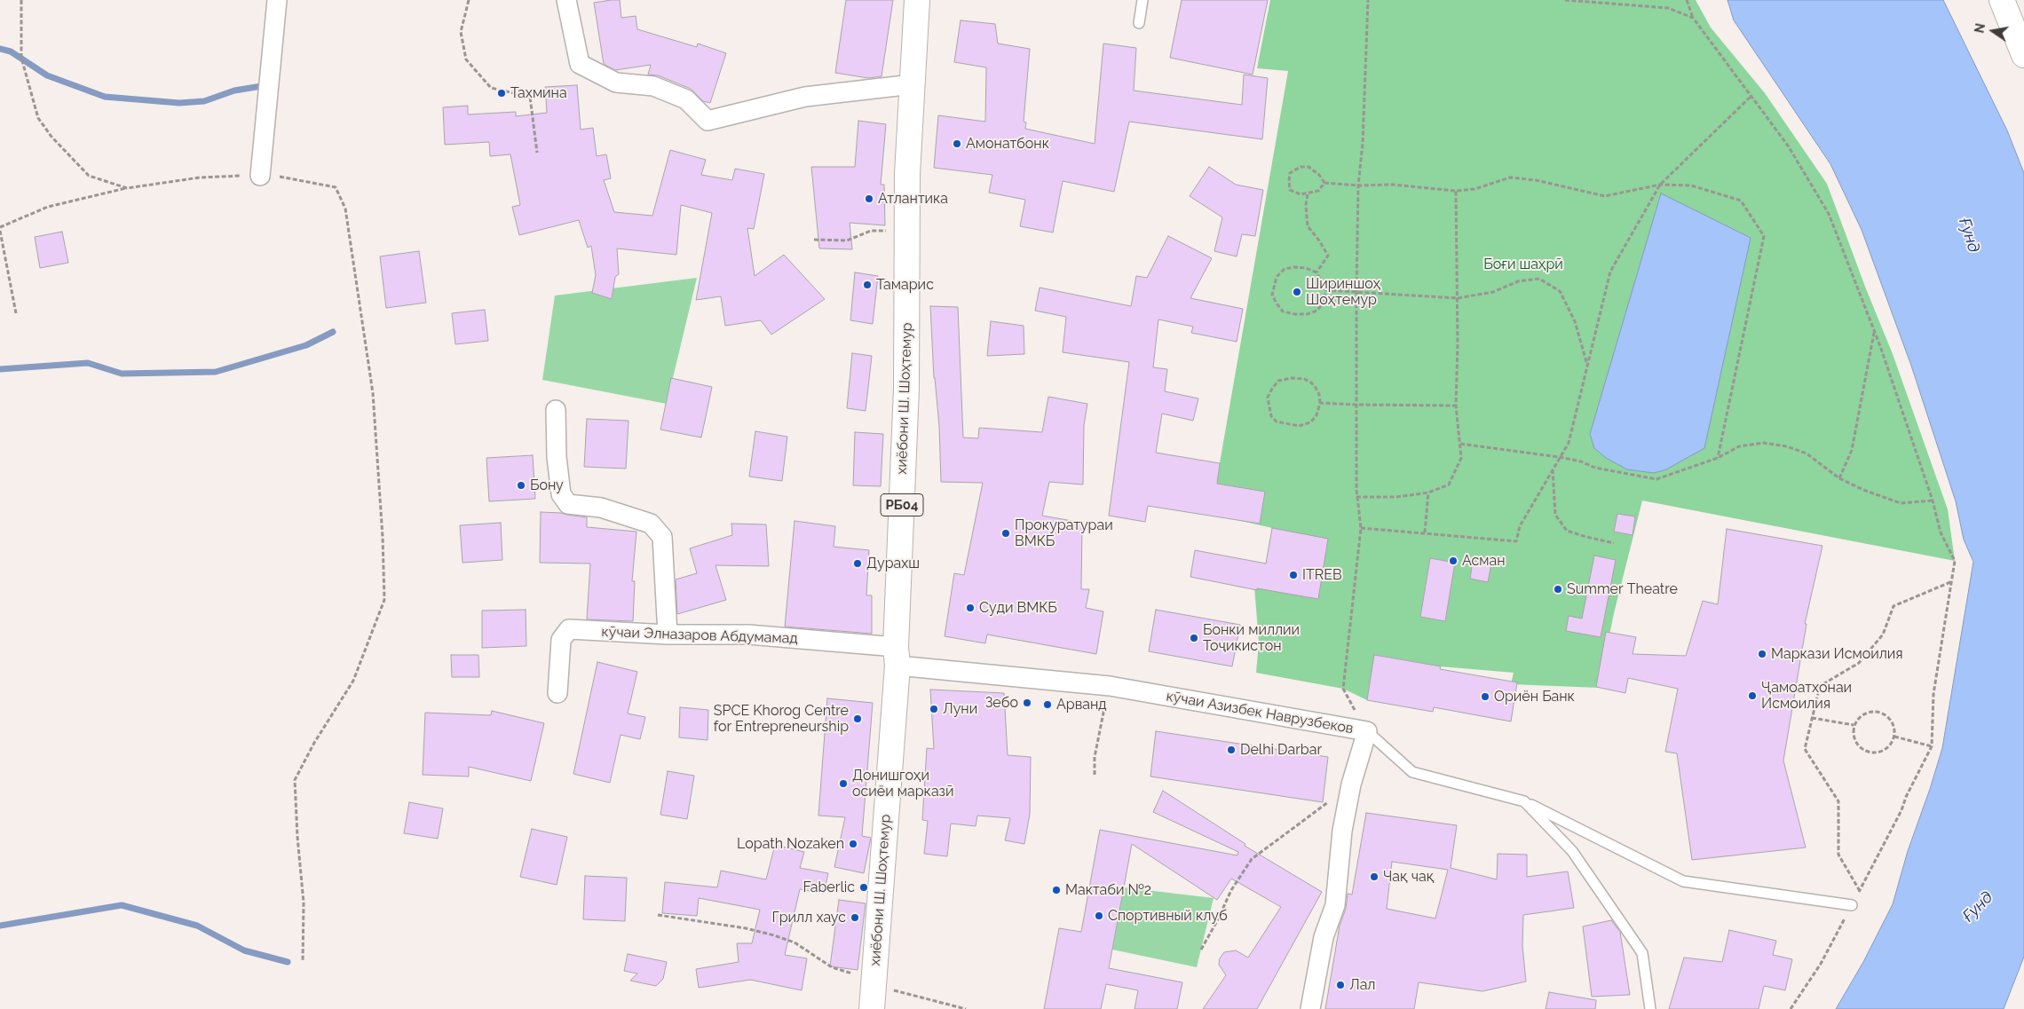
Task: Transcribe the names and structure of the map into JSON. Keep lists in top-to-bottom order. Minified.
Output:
{"streets":{"main road":["хиёбони Ш. Шоҳтемур","РБ04"],"street":["кӯчаи Элназаров Абдумамад","кӯчаи Азизбек Наврузбеков"]},"crossings":[["хиёбони Ш. Шоҳтемур","кӯчаи Элназаров Абдумамад"],["хиёбони Ш. Шоҳтемур","кӯчаи Азизбек Наврузбеков"],["кӯчаи Элназаров Абдумамад","кӯчаи Азизбек Наврузбеков"]],"water":["Ғунд"],"parks":["Боғи шаҳрӣ"],"places":["Тахмина","Амонатбонк","Атлантика","Тамарис","Шириншоҳ Шоҳтемур","Бону","Прокуратураи ВМКБ","Асман","Дурахш","ITREB","Summer Theatre","Суди ВМКБ","Бонки миллии Тоҷикистон","Маркази Исмоилия","Ҷамоатхонаи Исмоилия","Ориён Банк","Зебо","Арванд","Луни","SPCE Khorog Centre for Entrepreneurship","Delhi Darbar","Донишгоҳи осиёи марказӣ","Lopath Nozaken","Чақ чақ","Faberlic","Мактаби №2","Спортивный клуб","Грилл хаус","Лал"],"north":"left"}
